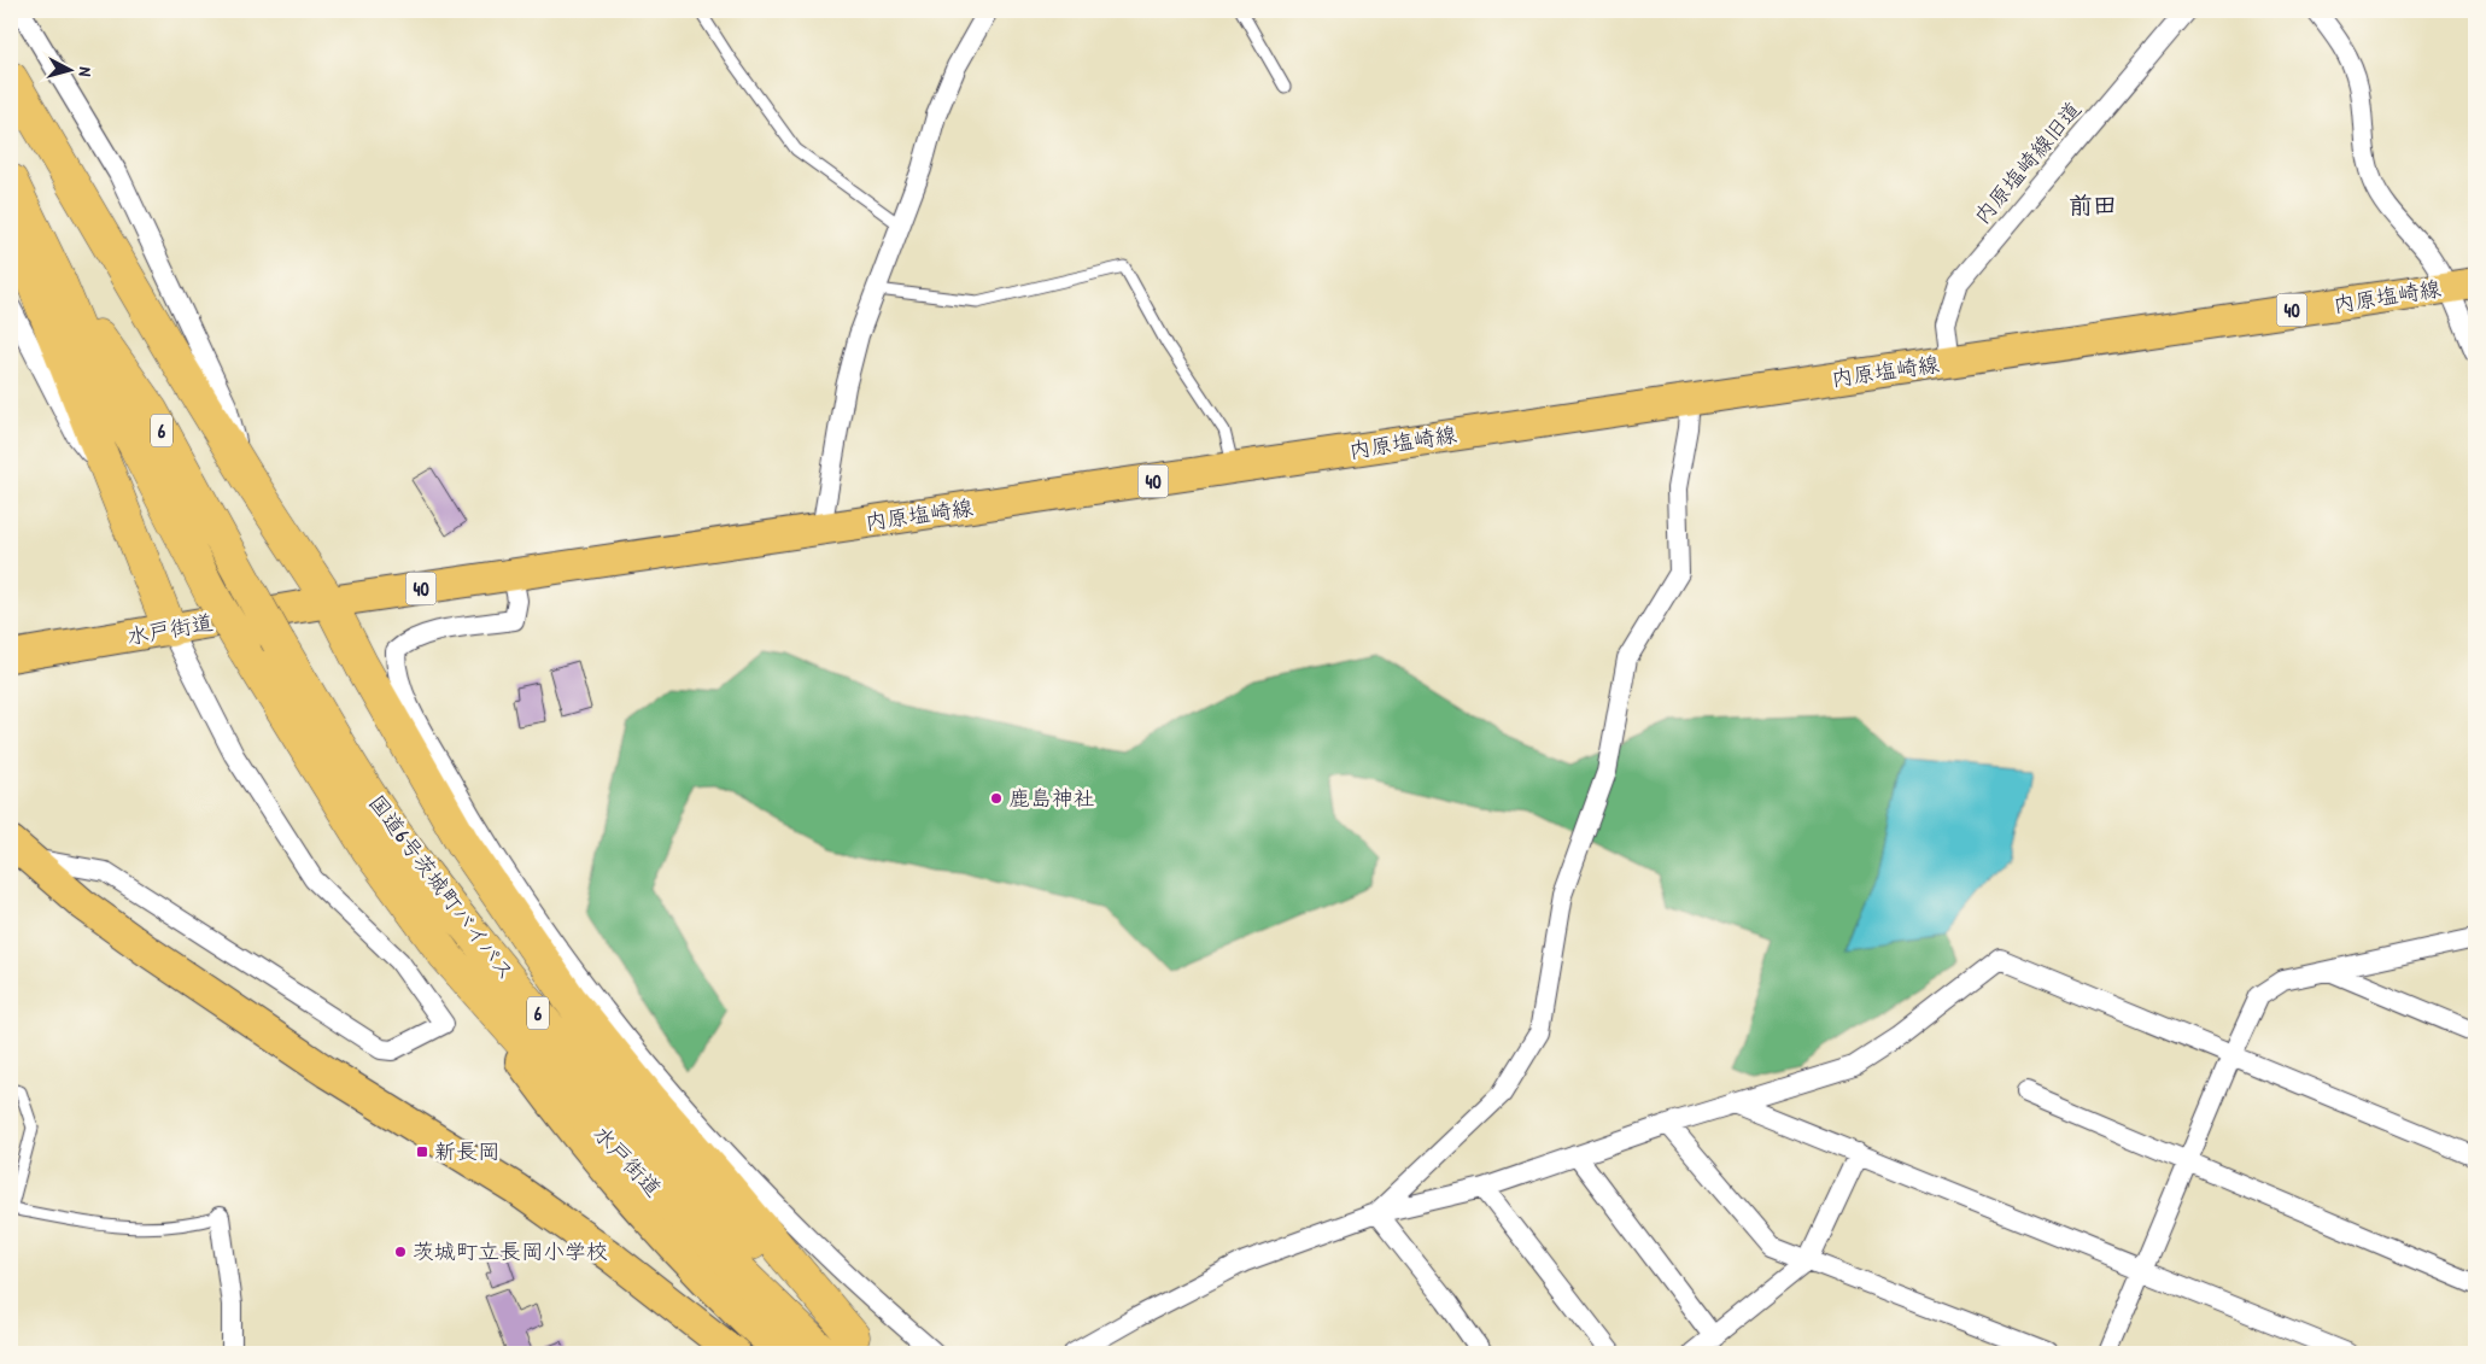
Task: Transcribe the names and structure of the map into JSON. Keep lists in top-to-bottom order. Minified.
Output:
{"streets":{"highway":["6","水戸街道","国道6号茨城町バイパス"],"main road":["内原塩崎線","40"],"street":["内原塩崎線旧道"]},"crossings":[["内原塩崎線旧道","内原塩崎線"],["内原塩崎線","水戸街道"],["水戸街道","国道6号茨城町バイパス"]],"districts":["前田"],"places":{"other":["鹿島神社","茨城町立長岡小学校"],"transit":["新長岡"]},"north":"right"}
